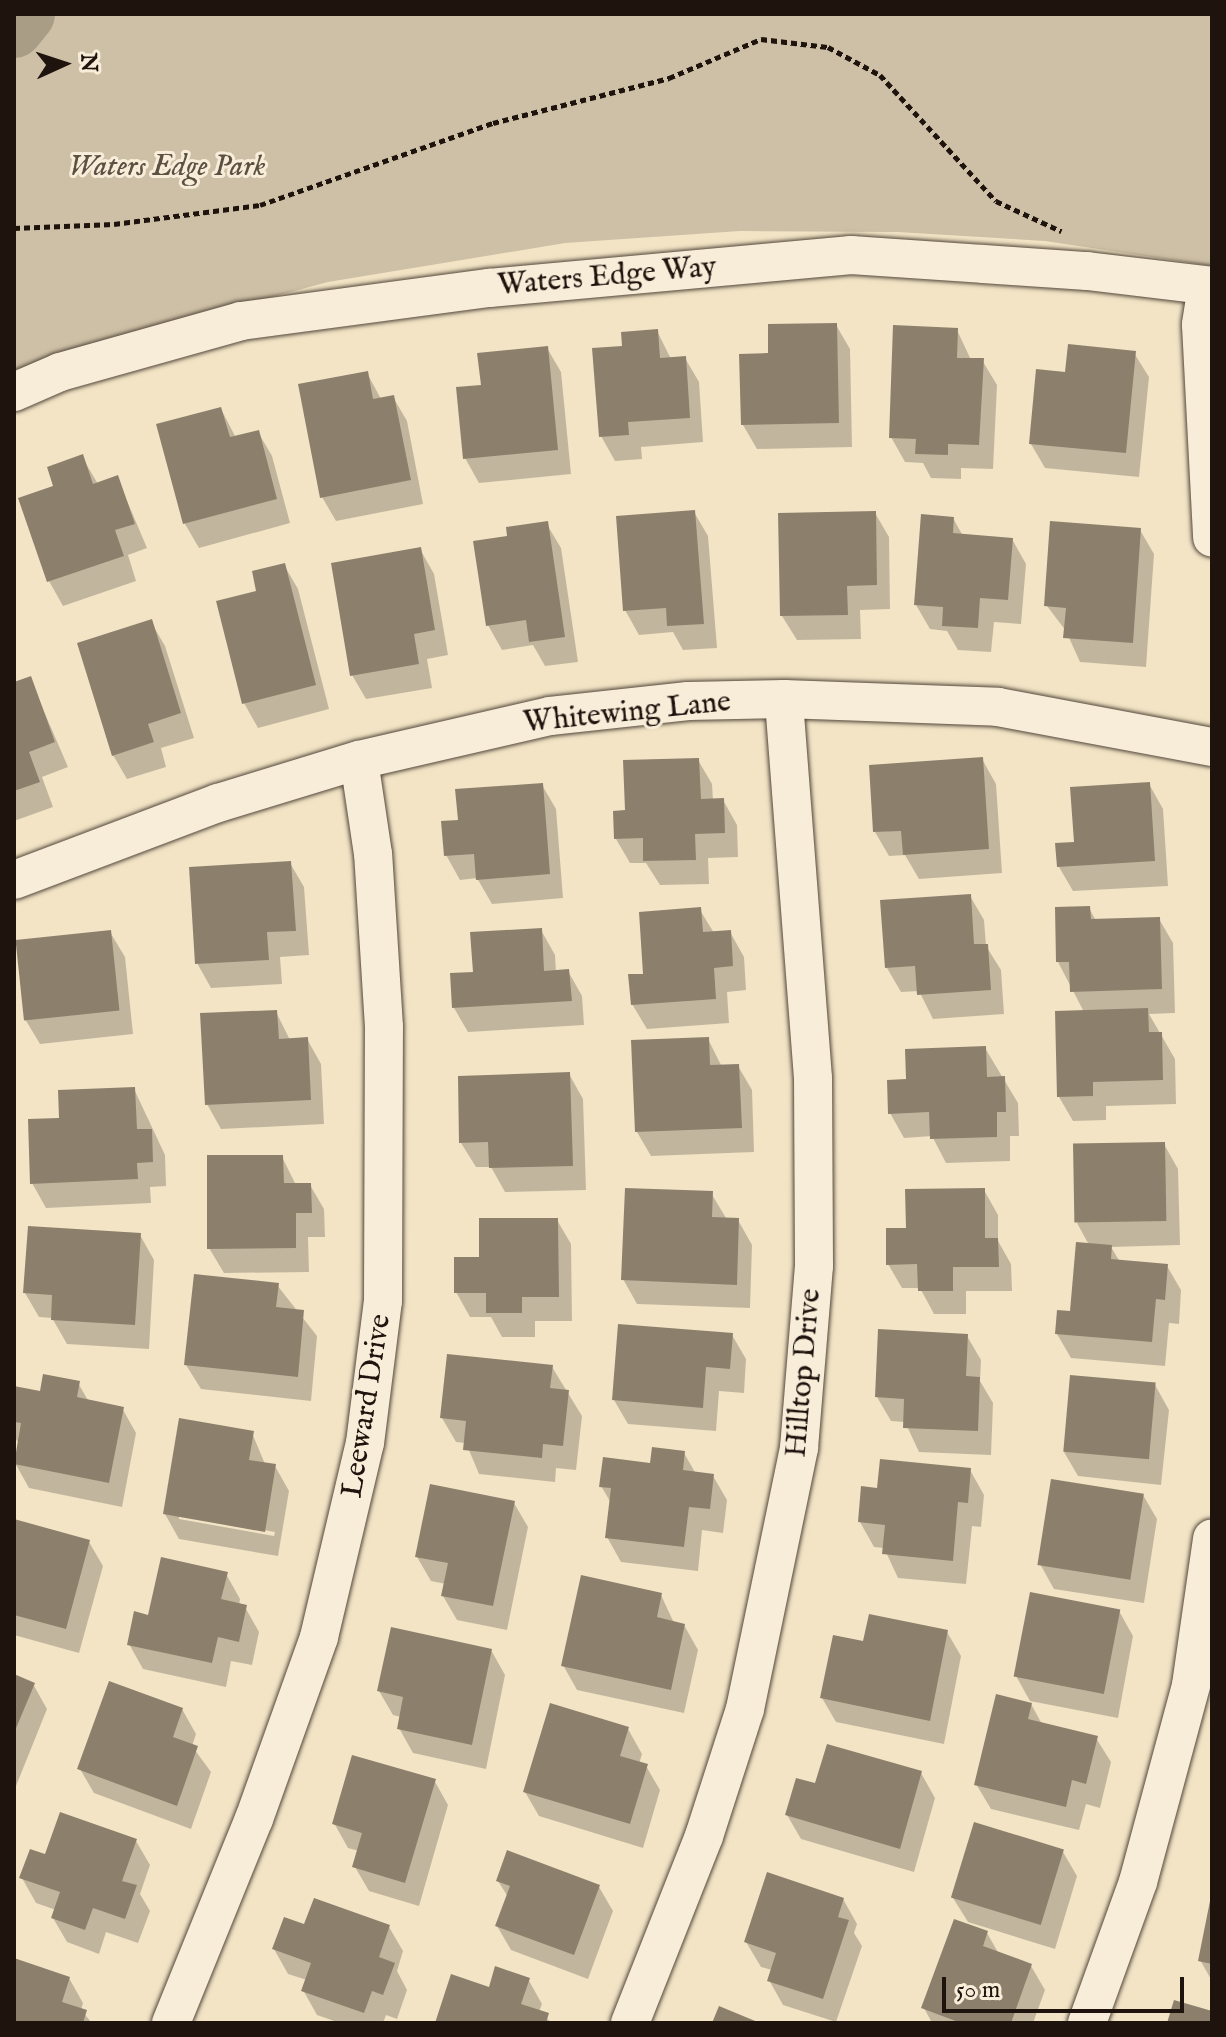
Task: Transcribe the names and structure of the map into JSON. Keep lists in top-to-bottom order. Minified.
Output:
{"streets":{"street":["Waters Edge Way","Whitewing Lane","Hilltop Drive","Leeward Drive"]},"crossings":[["Whitewing Lane","Hilltop Drive"],["Whitewing Lane","Leeward Drive"]],"parks":["Waters Edge Park"],"scale_bar":"50 m","north":"right"}
